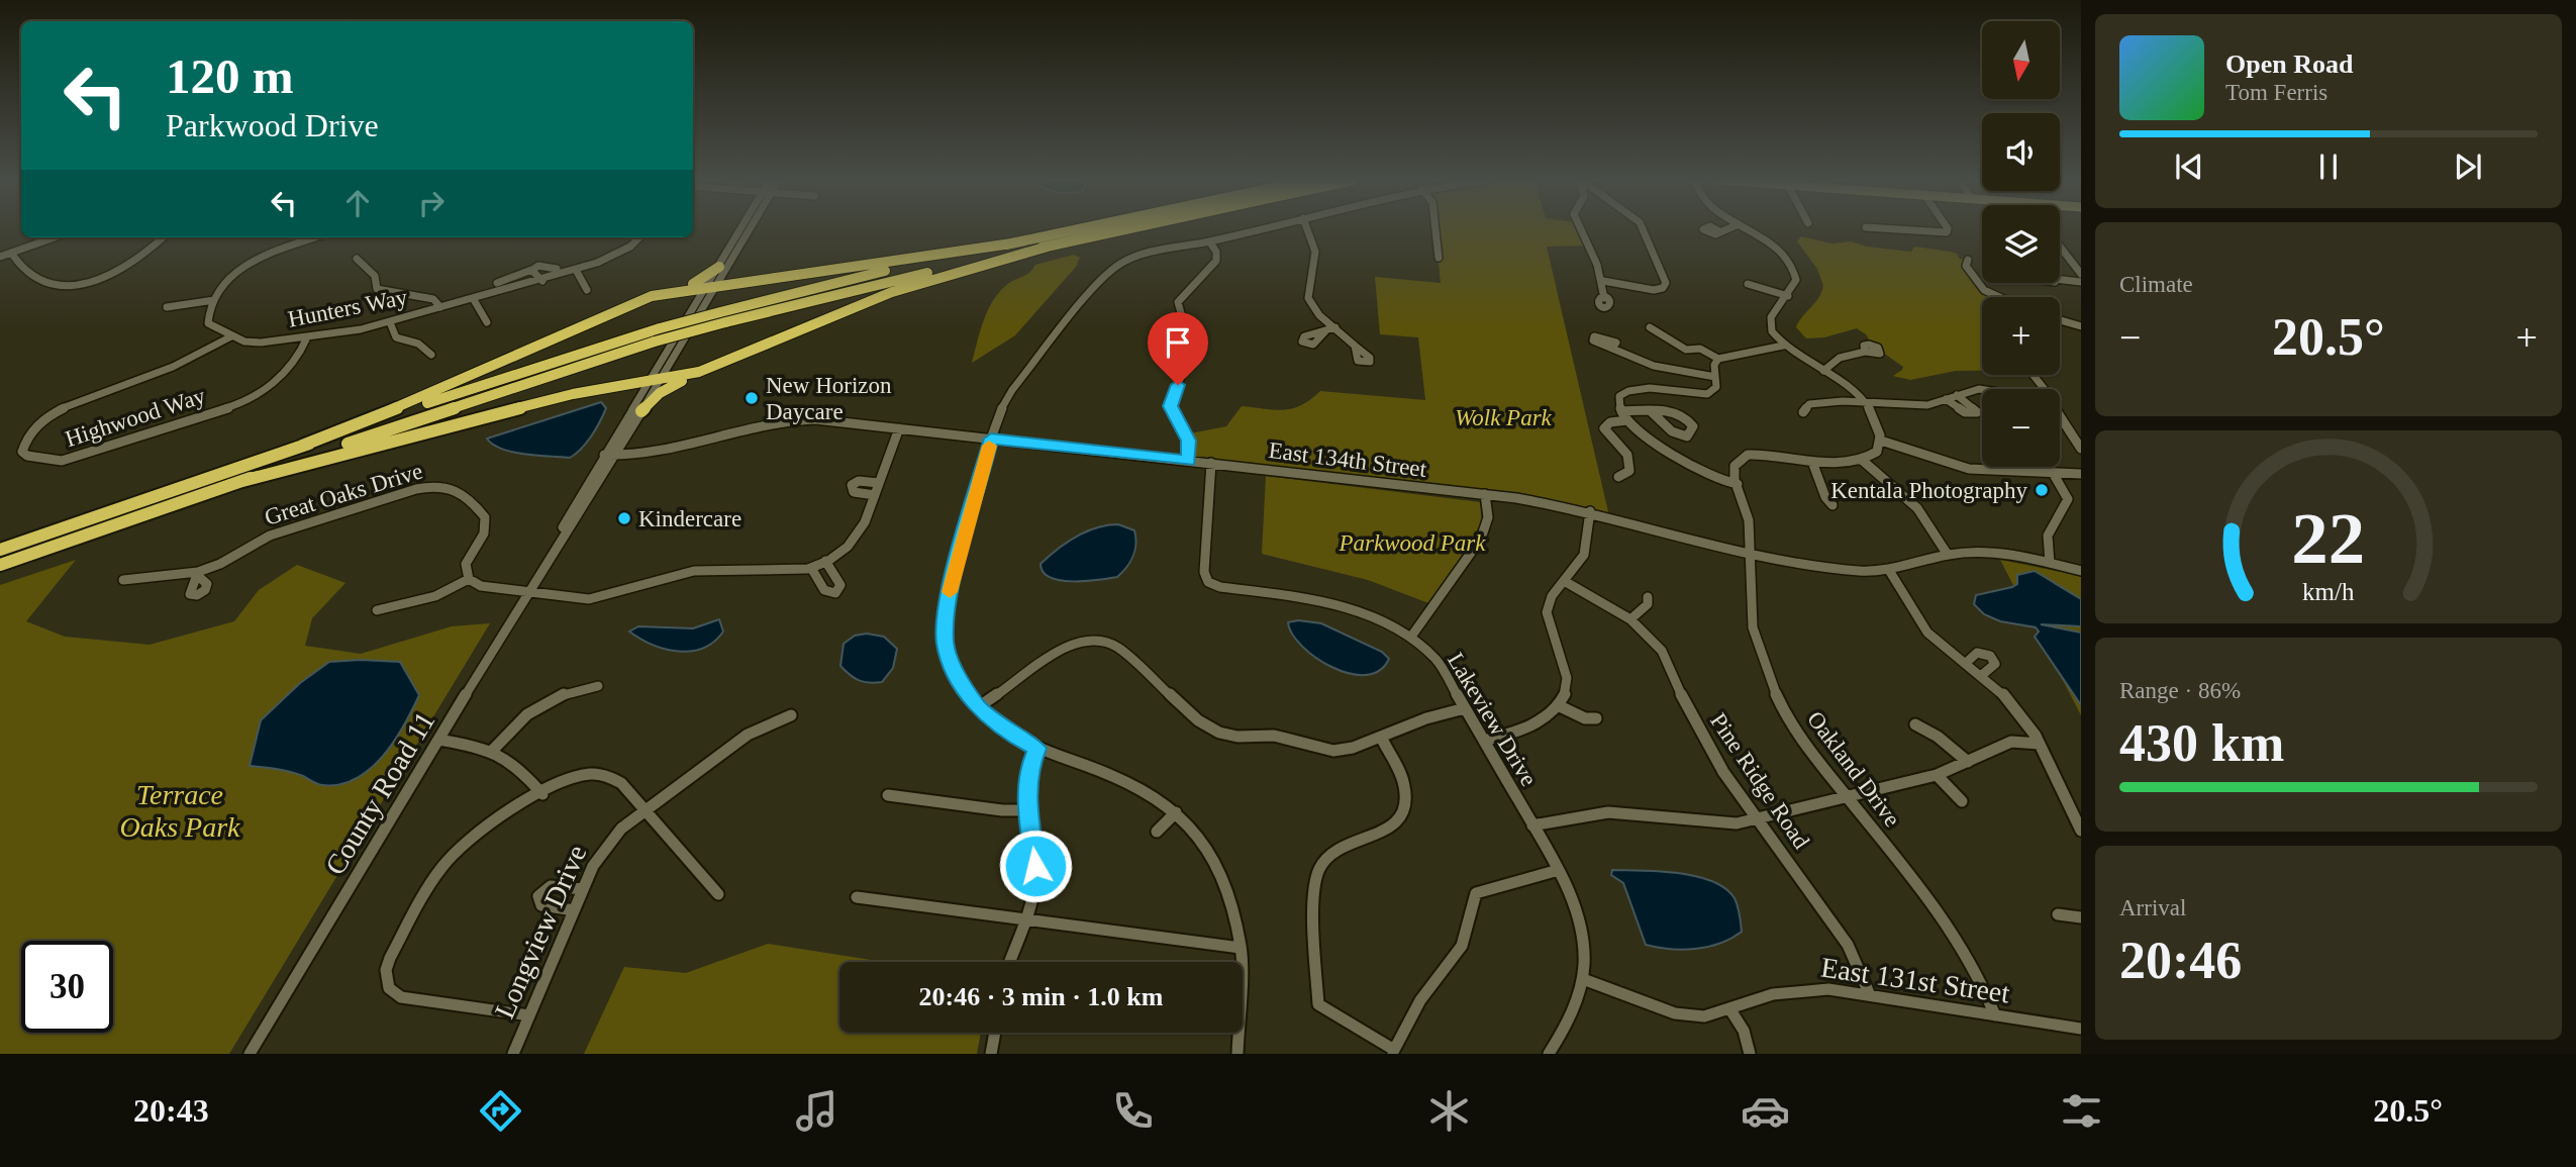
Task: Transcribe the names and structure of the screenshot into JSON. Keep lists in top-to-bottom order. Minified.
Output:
{"streets":{"street":["Hunters Way","Highwood Way","East 134th Street","Great Oaks Drive","Lakeview Drive","Oakland Drive","Pine Ridge Road","County Road 11","Longview Drive","East 131st Street"]},"crossings":[["Hunters Way","Highwood Way"],["East 134th Street","Lakeview Drive"],["East 134th Street","Oakland Drive"],["East 134th Street","County Road 11"],["Lakeview Drive","East 131st Street"],["Oakland Drive","East 131st Street"],["Pine Ridge Road","East 131st Street"]],"parks":["Wolk Park","Parkwood Park","Terrace Oaks Park"],"places":["New Horizon Daycare","Kentala Photography","Kindercare"],"north":"bottom","page":{"map_buttons":["+","−"],"turn":["120 m","Parkwood Drive"],"song":["Open Road","Tom Ferris"],"tile":["Climate",["Range · 86%","430 km"],["Arrival","20:46"]],"heat":["−","20.5°","+"],"limit":"30","trip":"20:46 · 3 min · 1.0 km","tabs":["20:43","20.5°"],"gauge":["22","km/h"]}}
